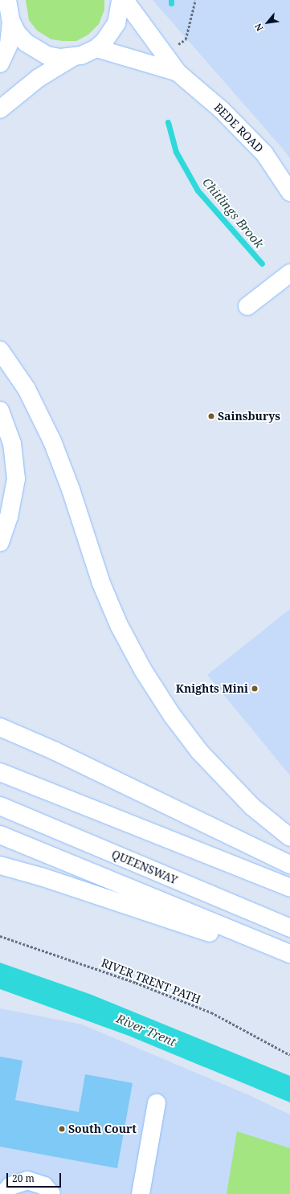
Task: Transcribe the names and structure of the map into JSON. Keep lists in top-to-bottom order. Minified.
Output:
{"streets":{"main road":["BEDE ROAD","QUEENSWAY"],"path":["RIVER TRENT PATH"]},"water":["Chitlings Brook","River Trent"],"places":["Sainsburys","Knights Mini","South Court"],"scale_bar":"20 m","north":"bottom left"}
